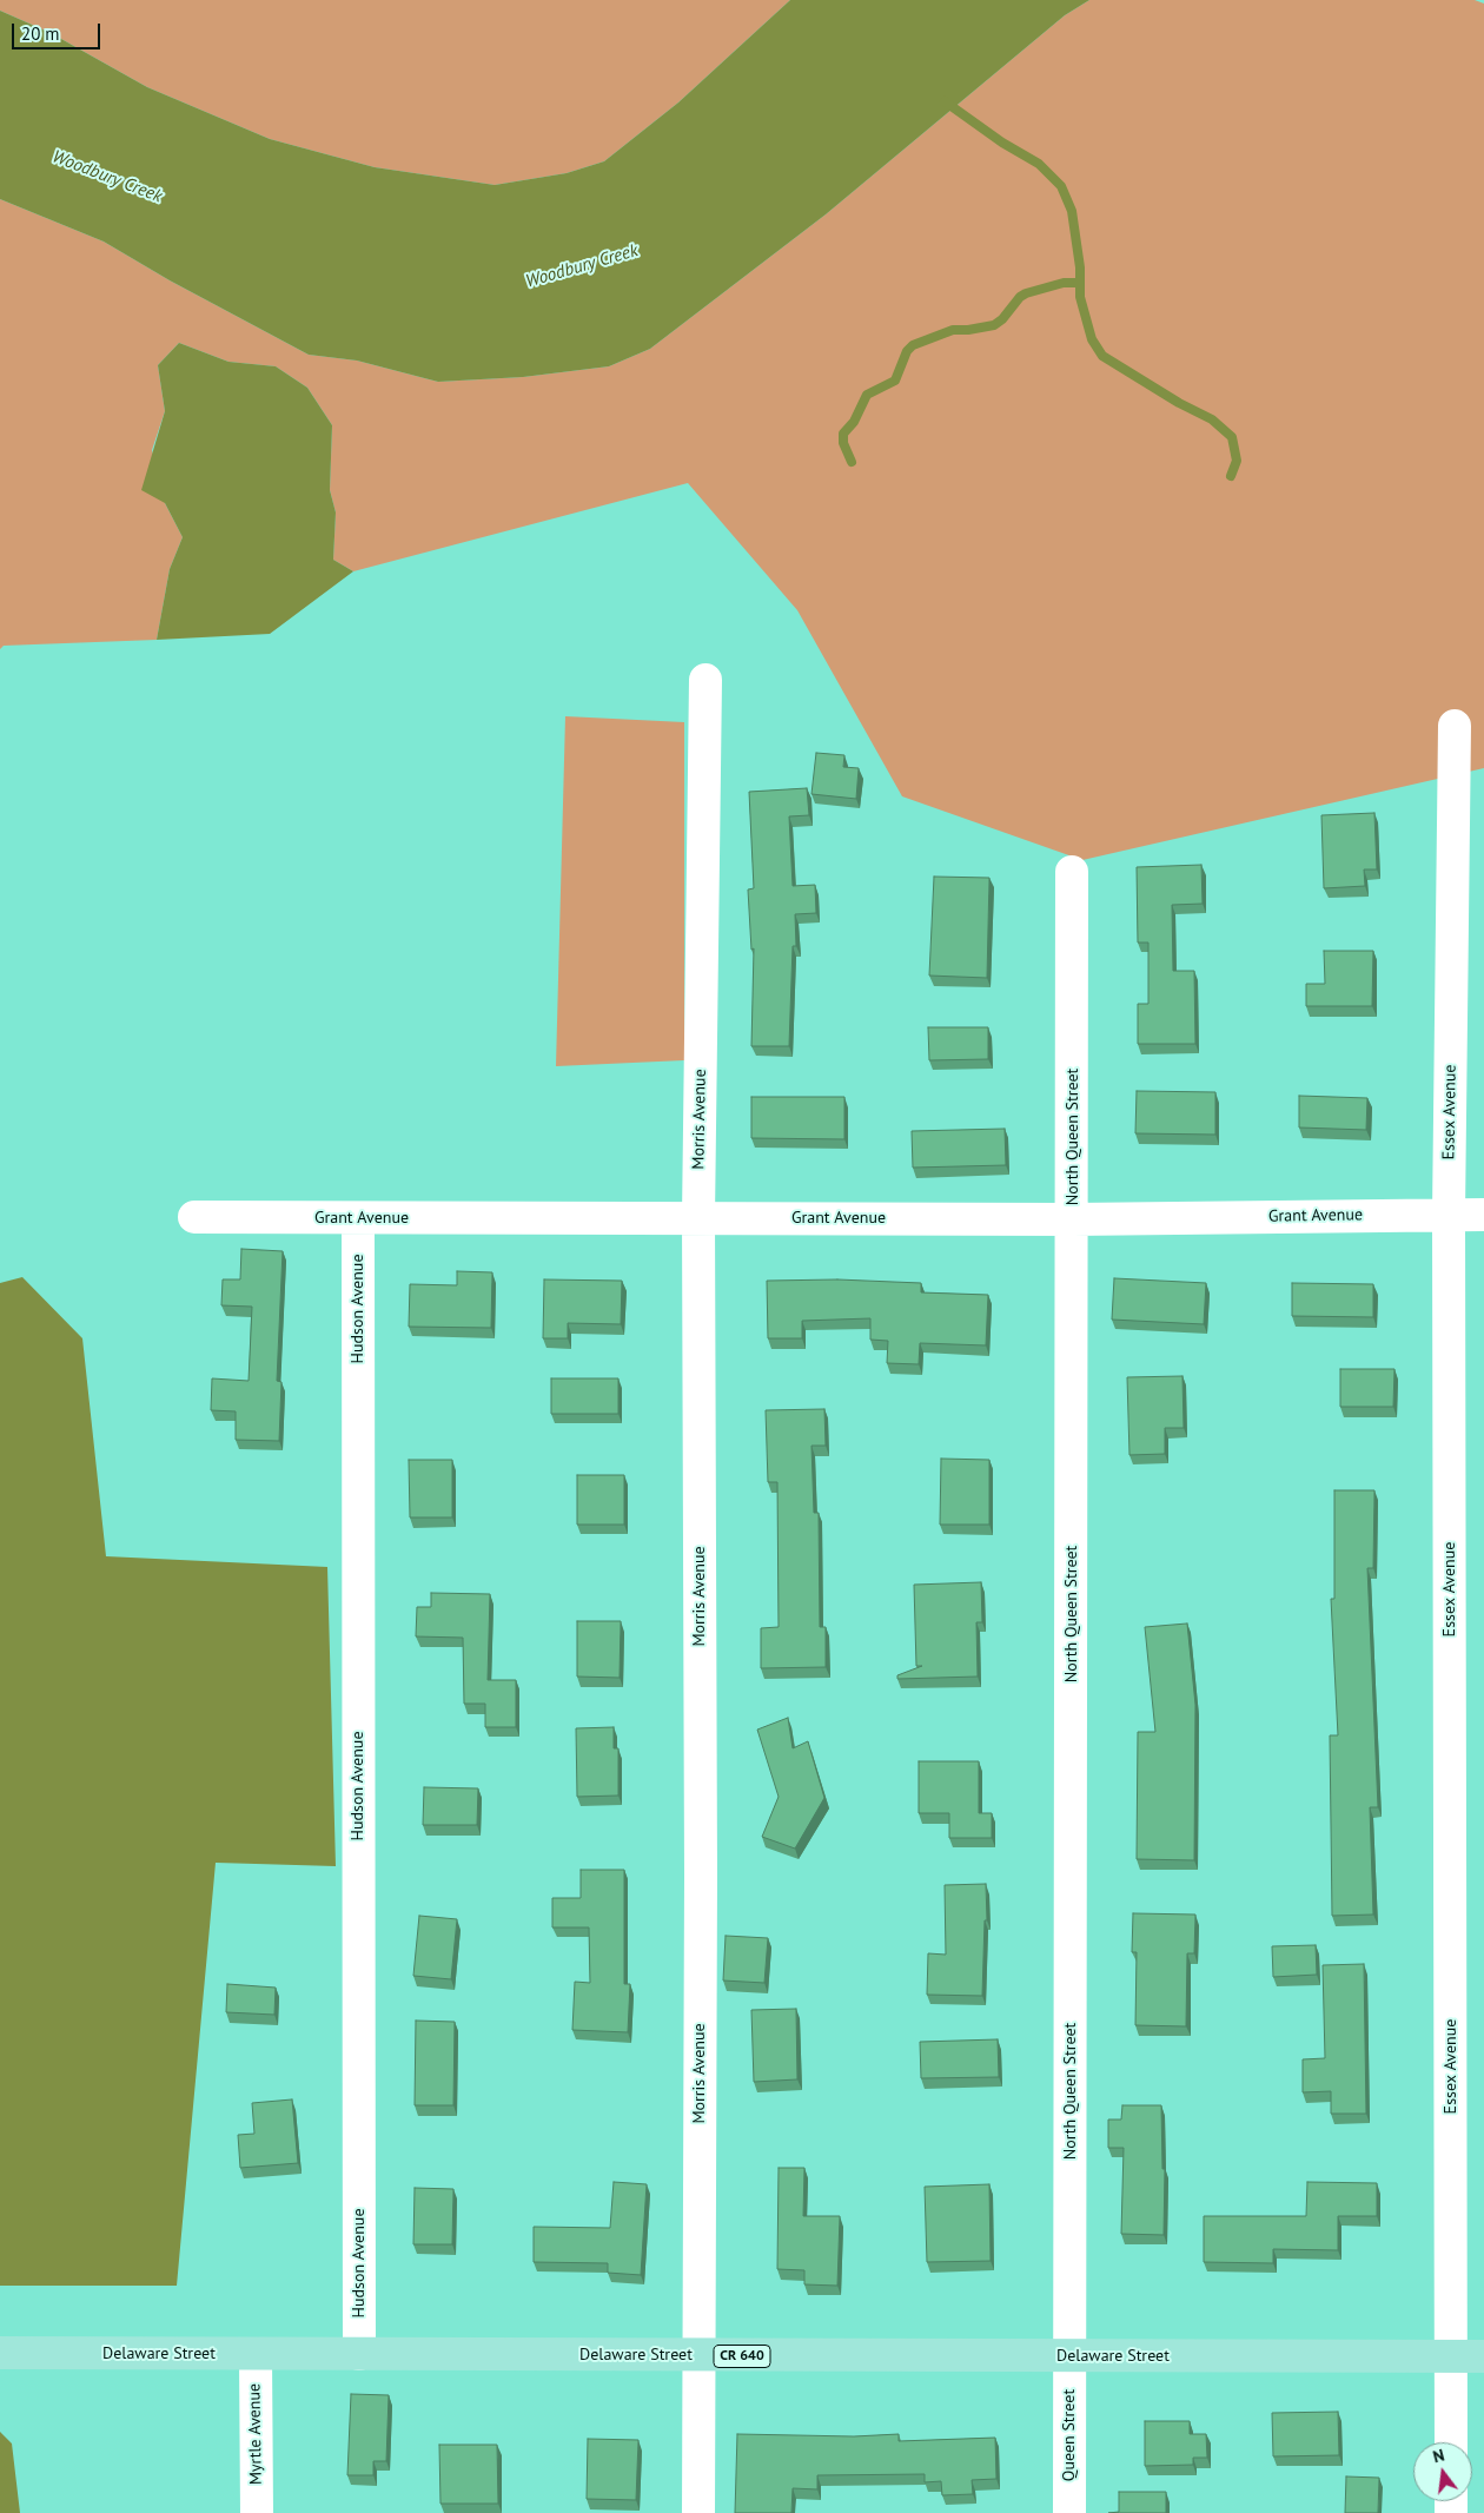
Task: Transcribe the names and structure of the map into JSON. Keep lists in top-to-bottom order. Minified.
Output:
{"streets":{"main road":["Delaware Street","CR 640"],"street":["Essex Avenue","Morris Avenue","North Queen Street","Grant Avenue","Hudson Avenue","Myrtle Avenue","Queen Street"]},"crossings":[["Essex Avenue","Grant Avenue"],["Essex Avenue","Delaware Street"],["Morris Avenue","Grant Avenue"],["Morris Avenue","Delaware Street"],["North Queen Street","Grant Avenue"],["North Queen Street","Delaware Street"],["North Queen Street","Queen Street"],["Grant Avenue","Hudson Avenue"],["Hudson Avenue","Delaware Street"],["Delaware Street","Myrtle Avenue"],["Delaware Street","Queen Street"]],"water":["Woodbury Creek"],"scale_bar":"20 m","north":"top"}
